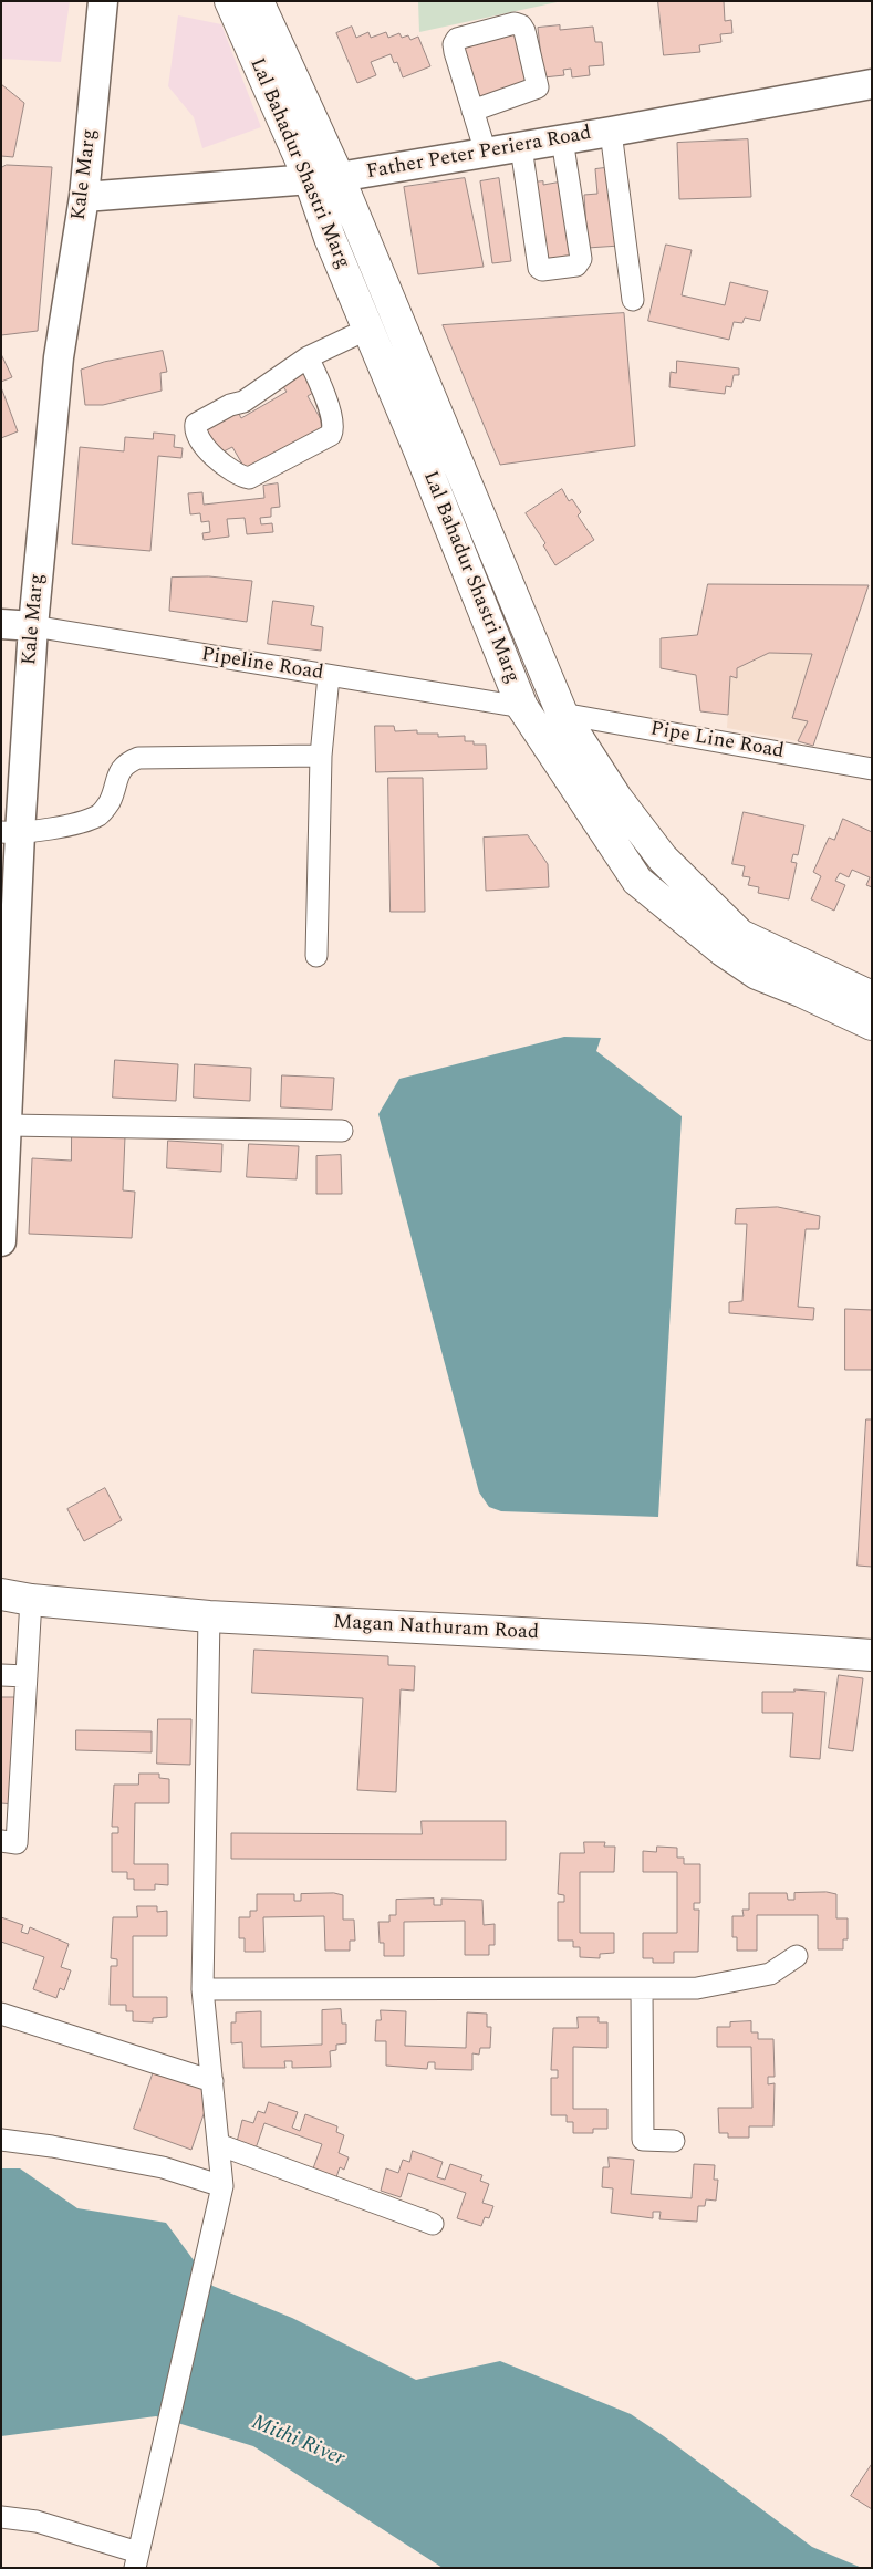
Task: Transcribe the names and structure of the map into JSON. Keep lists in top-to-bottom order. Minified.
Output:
{"streets":{"main road":["Father Peter Periera Road","Lal Bahadur Shastri Marg","Kale Marg","Pipeline Road","Magan Nathuram Road"],"street":["Pipe Line Road"]},"crossings":[["Father Peter Periera Road","Lal Bahadur Shastri Marg"],["Father Peter Periera Road","Kale Marg"],["Lal Bahadur Shastri Marg","Pipeline Road"],["Lal Bahadur Shastri Marg","Pipe Line Road"],["Kale Marg","Pipeline Road"]],"water":["Mithi River"]}
